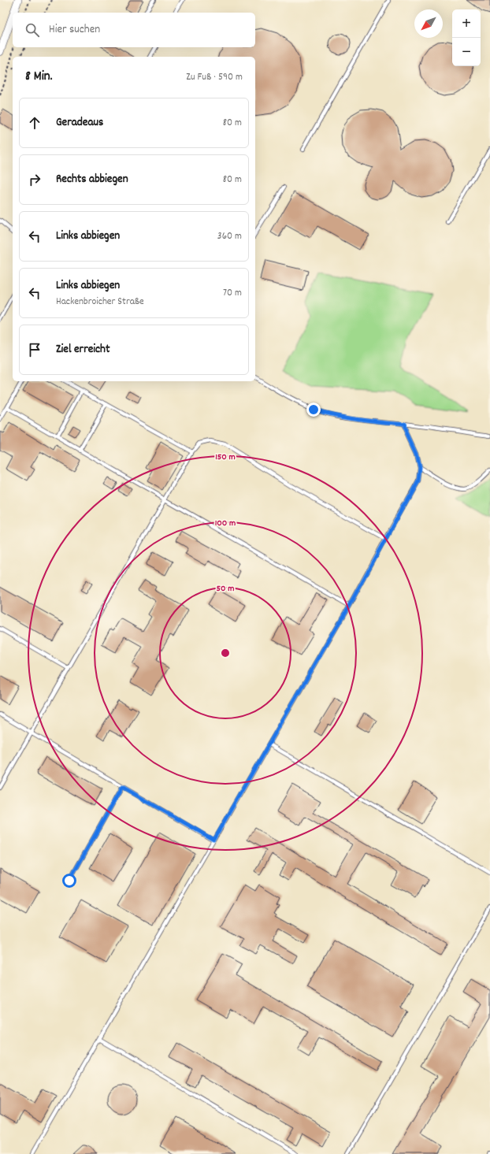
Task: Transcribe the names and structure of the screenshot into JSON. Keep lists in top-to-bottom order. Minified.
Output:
{"north":"bottom left","page":{"map_buttons":["+","−"],"search":"Hier suchen","heading":["8 Min.","Zu Fuß · 590 m"],"list":[["Geradeaus","80 m"],["Rechts abbiegen","80 m"],["Links abbiegen","360 m"],["Links abbiegen","Hackenbroicher Straße","70 m"],"Ziel erreicht"]},"rings":["150 m","100 m","50 m"]}
